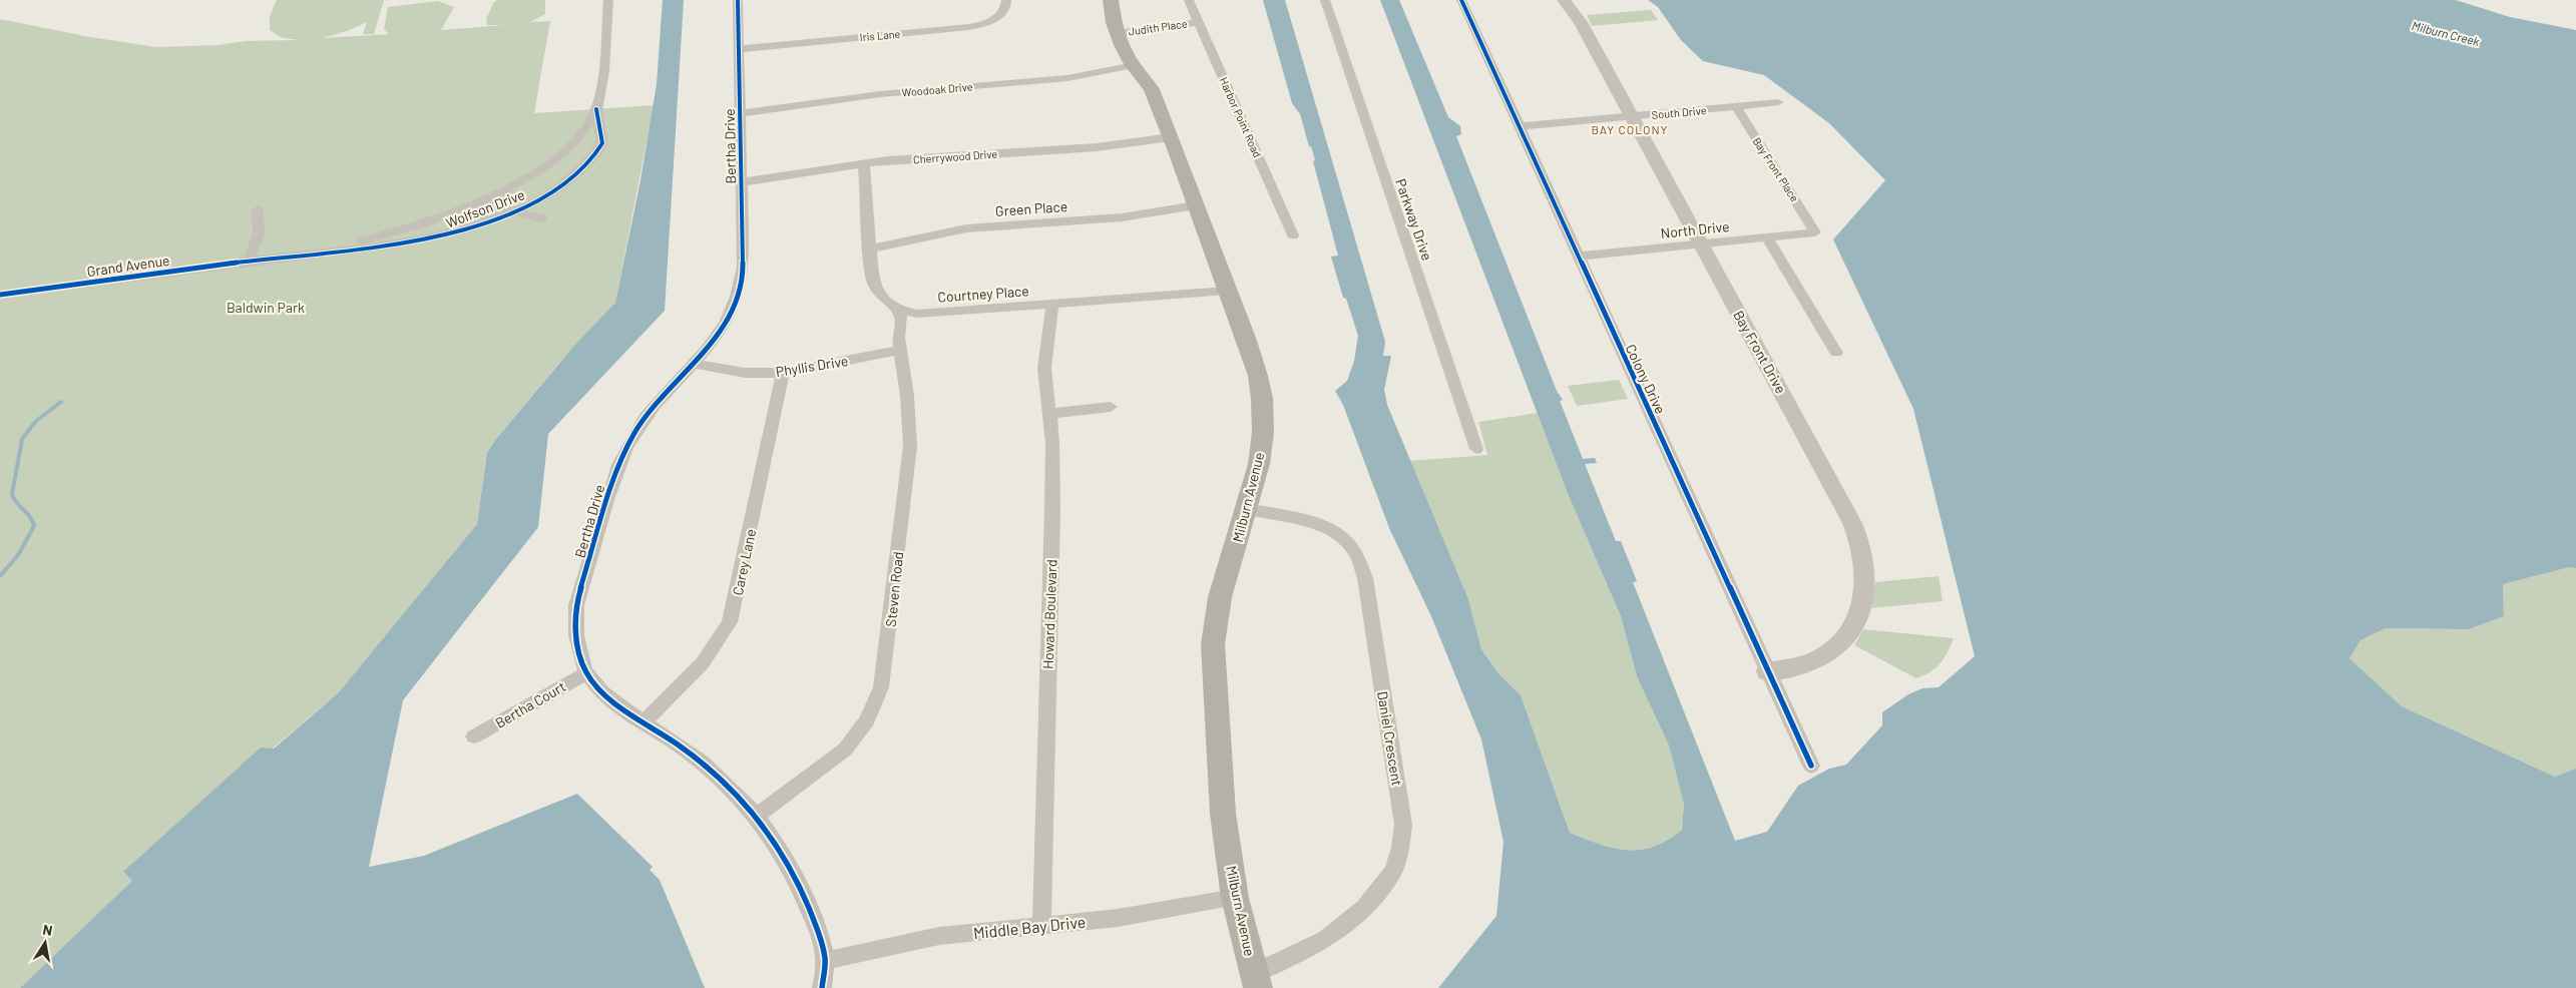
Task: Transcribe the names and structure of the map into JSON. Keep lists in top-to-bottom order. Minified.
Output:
{"streets":{"main road":["Milburn Avenue"],"street":["Judith Place","Iris Lane","Woodoak Drive","South Drive","Harbor Point Road","Bertha Drive","Cherrywood Drive","Bay Front Place","Wolfson Drive","Green Place","Parkway Drive","North Drive","Grand Avenue","Courtney Place","Bay Front Drive","Phyllis Drive","Colony Drive","Carey Lane","Steven Road","Howard Boulevard","Bertha Court","Daniel Crescent","Middle Bay Drive"]},"crossings":[["Judith Place","Harbor Point Road"],["Judith Place","Milburn Avenue"],["Iris Lane","Bertha Drive"],["Woodoak Drive","Bertha Drive"],["Woodoak Drive","Milburn Avenue"],["South Drive","Bay Front Place"],["South Drive","Bay Front Drive"],["South Drive","Colony Drive"],["Bertha Drive","Cherrywood Drive"],["Bertha Drive","Phyllis Drive"],["Bertha Drive","Carey Lane"],["Bertha Drive","Steven Road"],["Bertha Drive","Bertha Court"],["Bertha Drive","Middle Bay Drive"],["Cherrywood Drive","Milburn Avenue"],["Bay Front Place","North Drive"],["Wolfson Drive","Grand Avenue"],["Green Place","Milburn Avenue"],["North Drive","Bay Front Drive"],["North Drive","Colony Drive"],["Courtney Place","Milburn Avenue"],["Courtney Place","Steven Road"],["Courtney Place","Howard Boulevard"],["Bay Front Drive","Colony Drive"],["Phyllis Drive","Carey Lane"],["Phyllis Drive","Steven Road"],["Milburn Avenue","Daniel Crescent"],["Milburn Avenue","Middle Bay Drive"],["Howard Boulevard","Middle Bay Drive"]],"districts":["BAY COLONY"],"water":["Milburn Creek"],"parks":["Baldwin Park"],"north":"top"}
